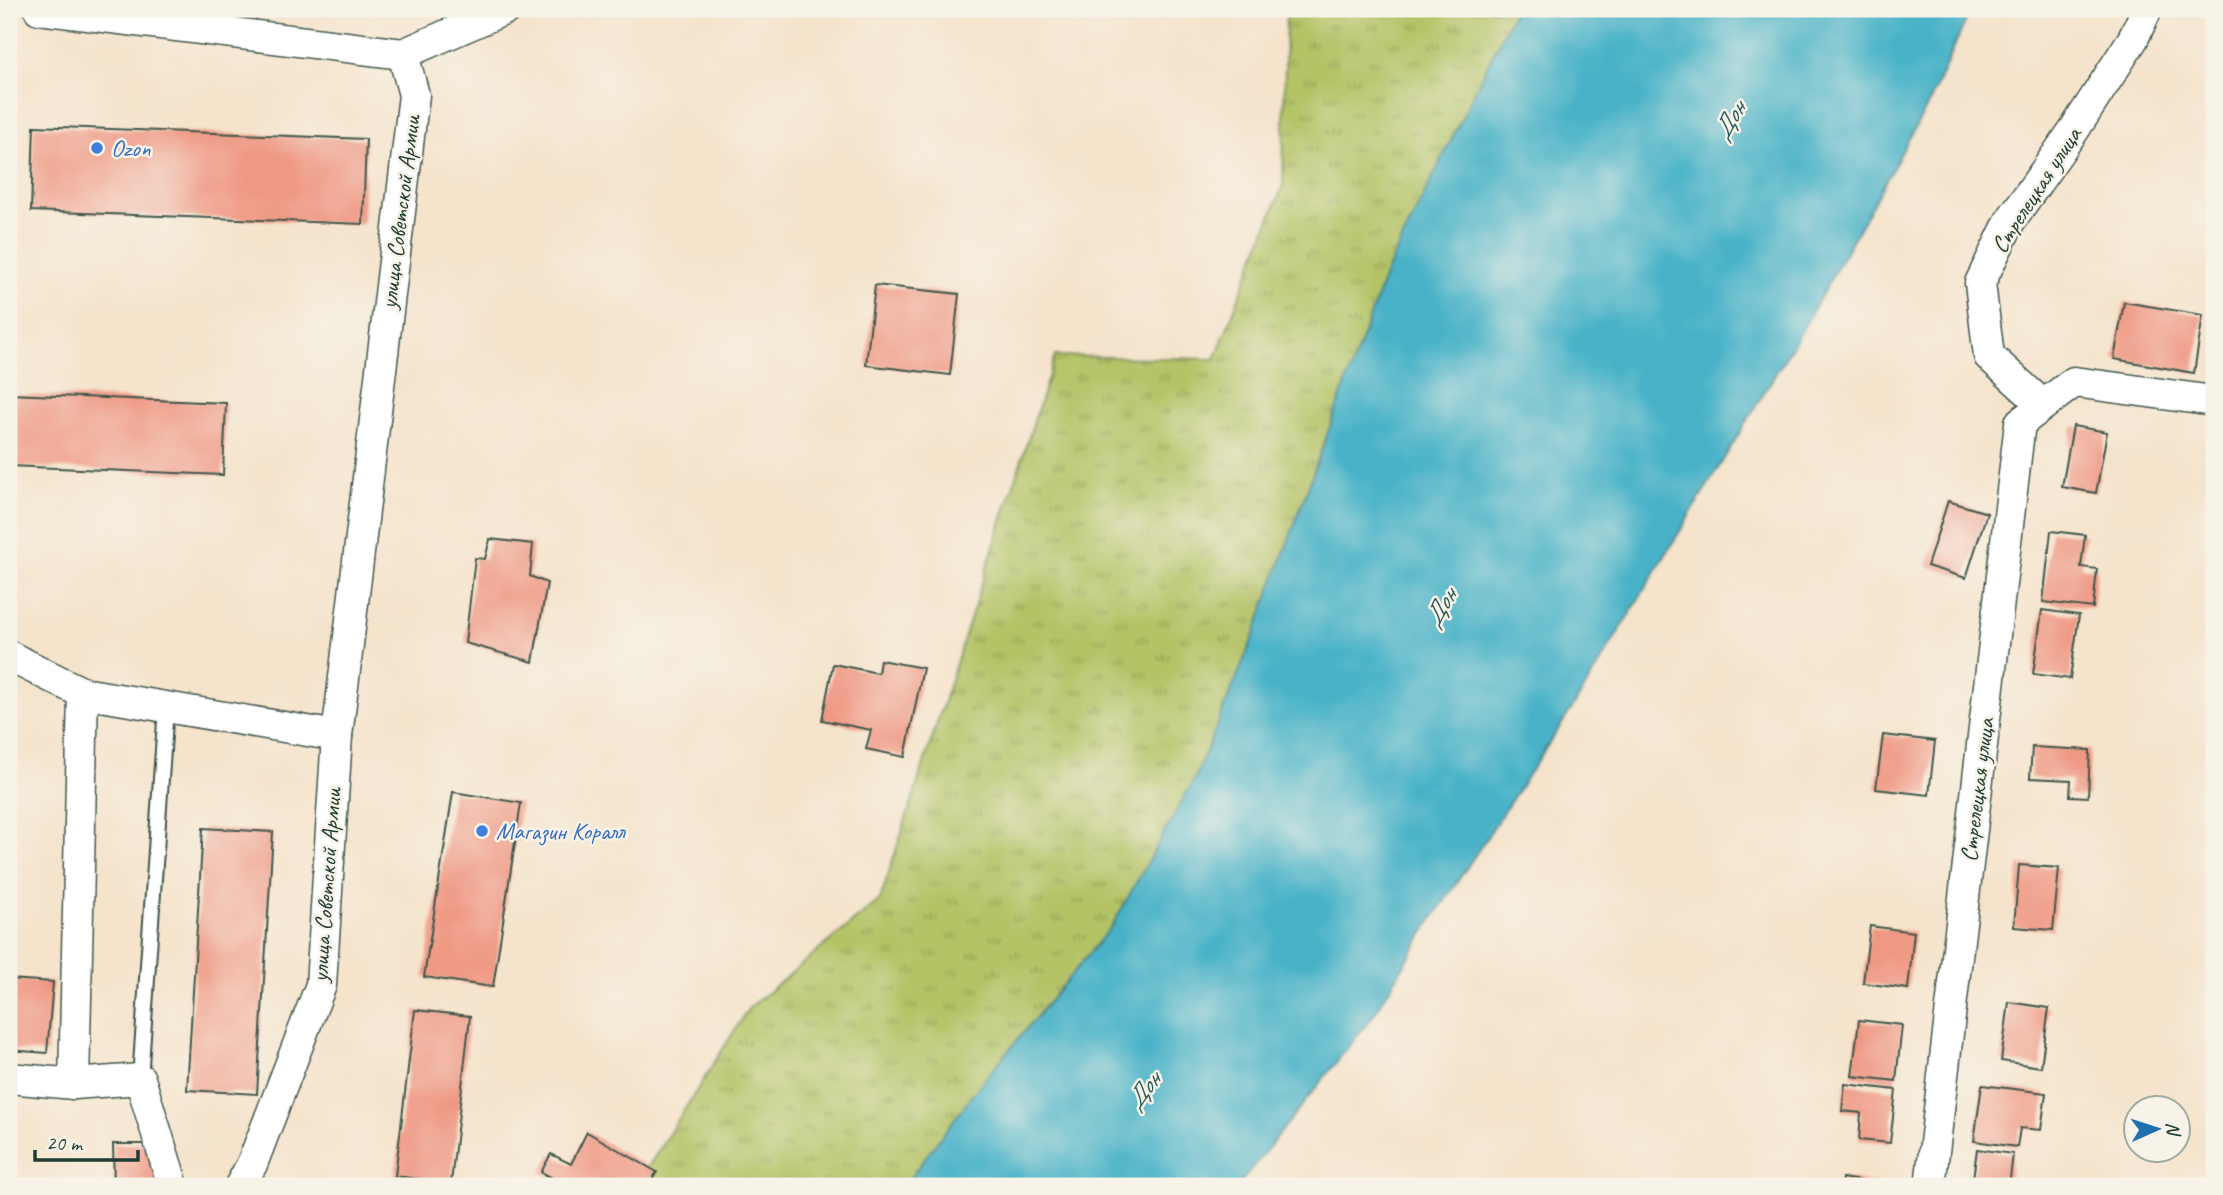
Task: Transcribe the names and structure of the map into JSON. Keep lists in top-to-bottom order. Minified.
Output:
{"streets":{"street":["Стрелецкая улица","улица Советской Армии"]},"water":["Дон"],"places":["Ozon","Магазин Коралл"],"scale_bar":"20 m","north":"right"}
